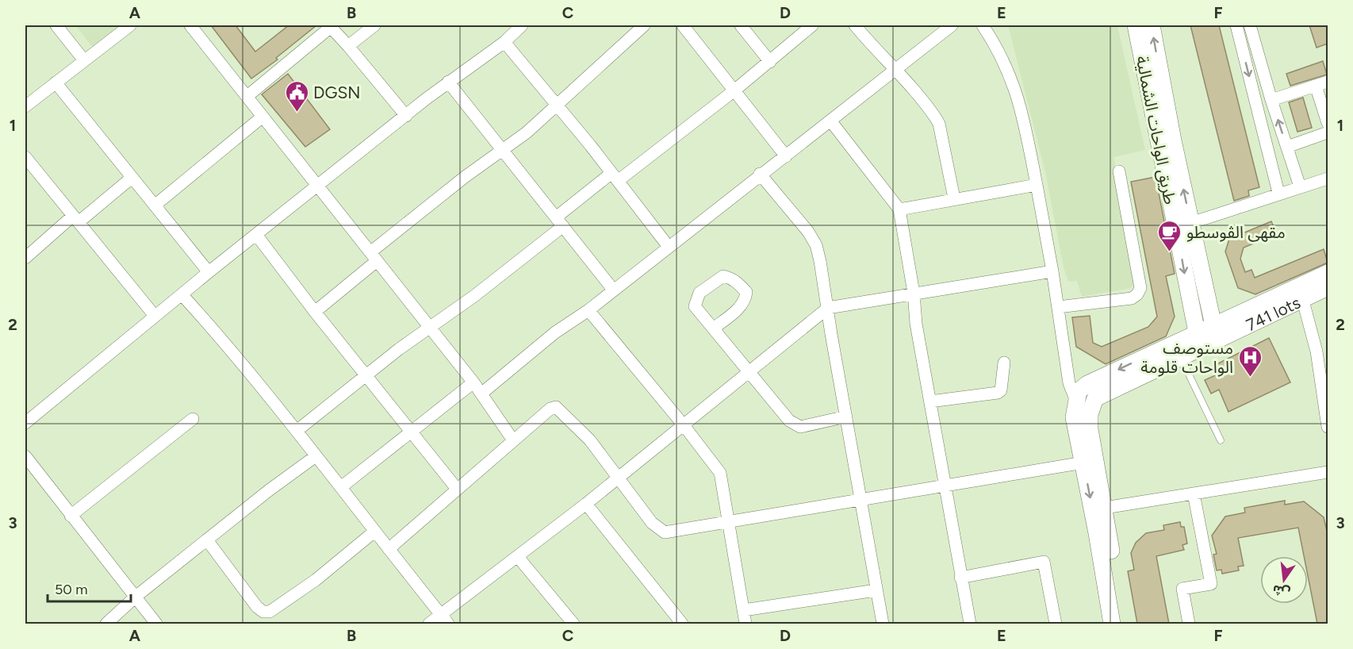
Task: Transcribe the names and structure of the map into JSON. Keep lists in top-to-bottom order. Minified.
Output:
{"streets":{"main road":["طريق الواحات الشمالية","741 lots"]},"crossings":[["طريق الواحات الشمالية","741 lots"]],"places":{"public building":["DGSN"],"cafe":["مقهى الڨوسطو"],"hospital":["مستوصف الواحات قلومة"]},"scale_bar":"50 m","north":"bottom","grid":{"columns":["A","B","C","D","E","F"],"rows":["1","2","3"]}}
